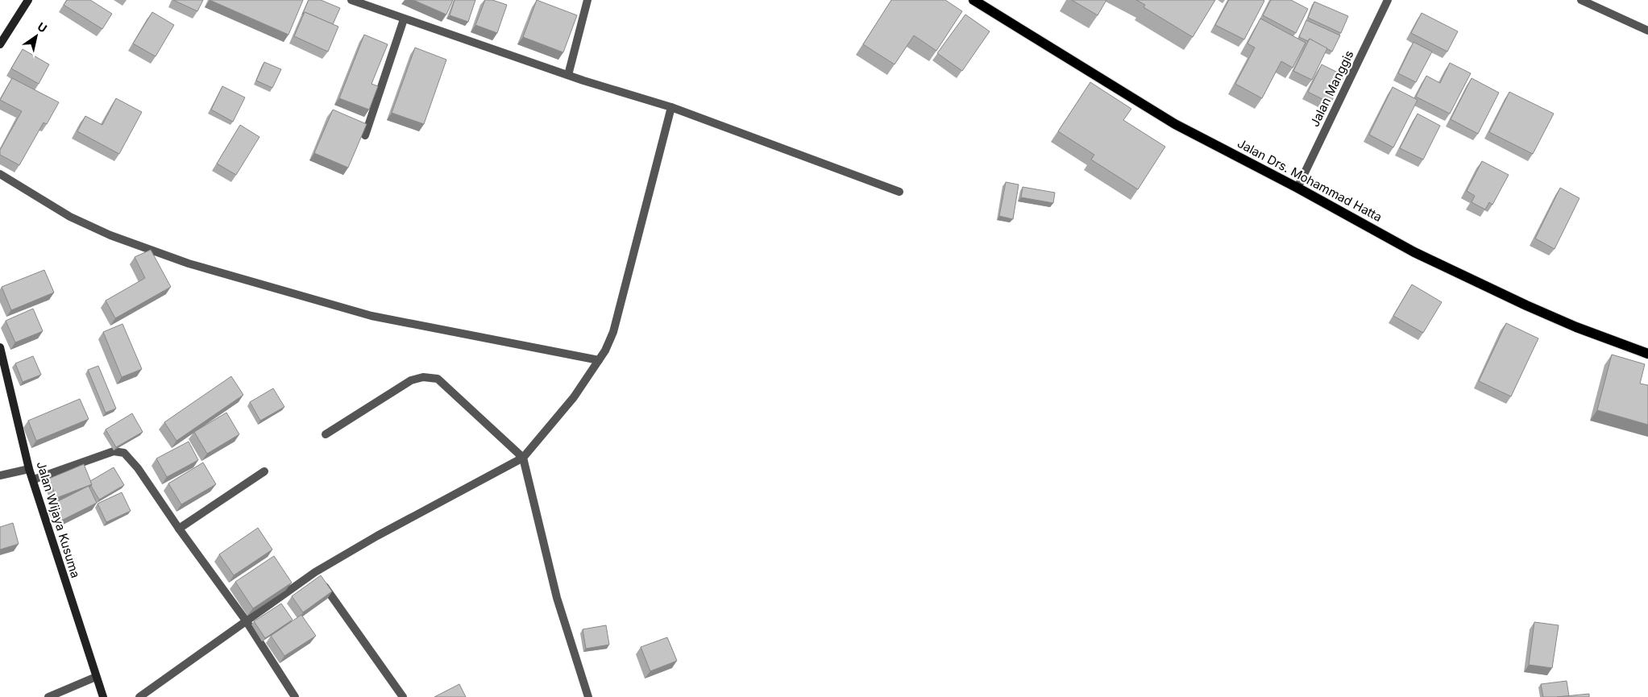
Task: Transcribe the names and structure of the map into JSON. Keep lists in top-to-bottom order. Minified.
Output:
{"streets":{"main road":["Jalan Drs. Mohammad Hatta","Jalan Wijaya Kusuma"],"street":["Jalan Manggis"]},"crossings":[["Jalan Manggis","Jalan Drs. Mohammad Hatta"]],"north":"top right"}
